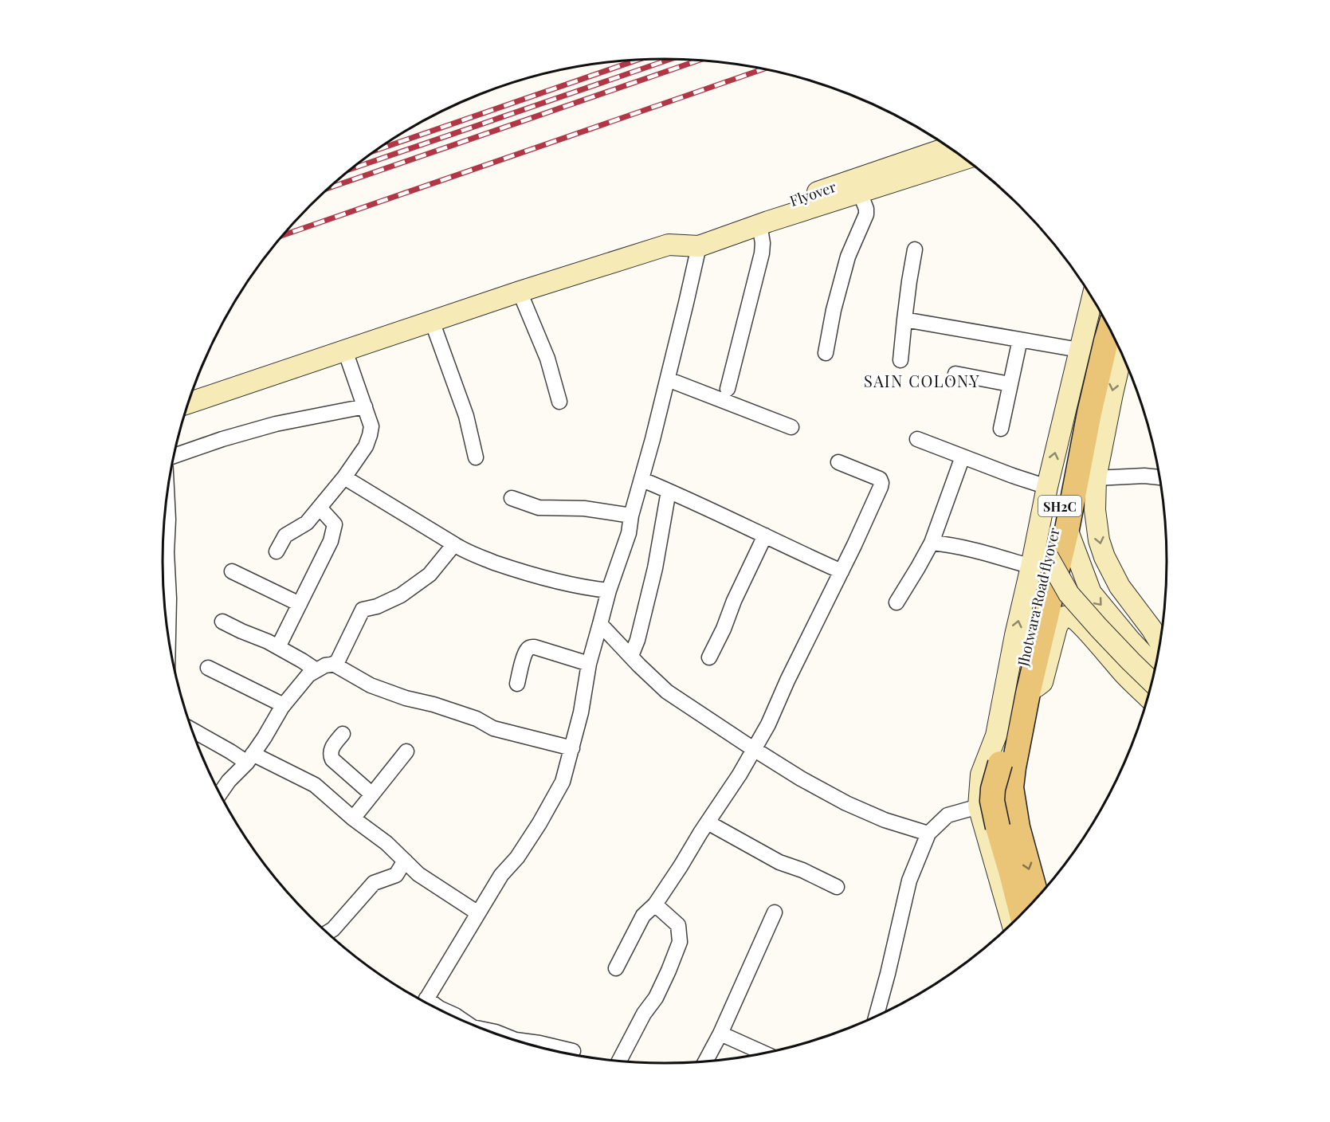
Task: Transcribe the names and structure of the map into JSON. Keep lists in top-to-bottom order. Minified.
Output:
{"streets":{"main road":["Flyover","SH2C","Jhotwara Road flyover"]},"crossings":[["SH2C","Jhotwara Road flyover"]],"districts":["SAIN COLONY"]}
